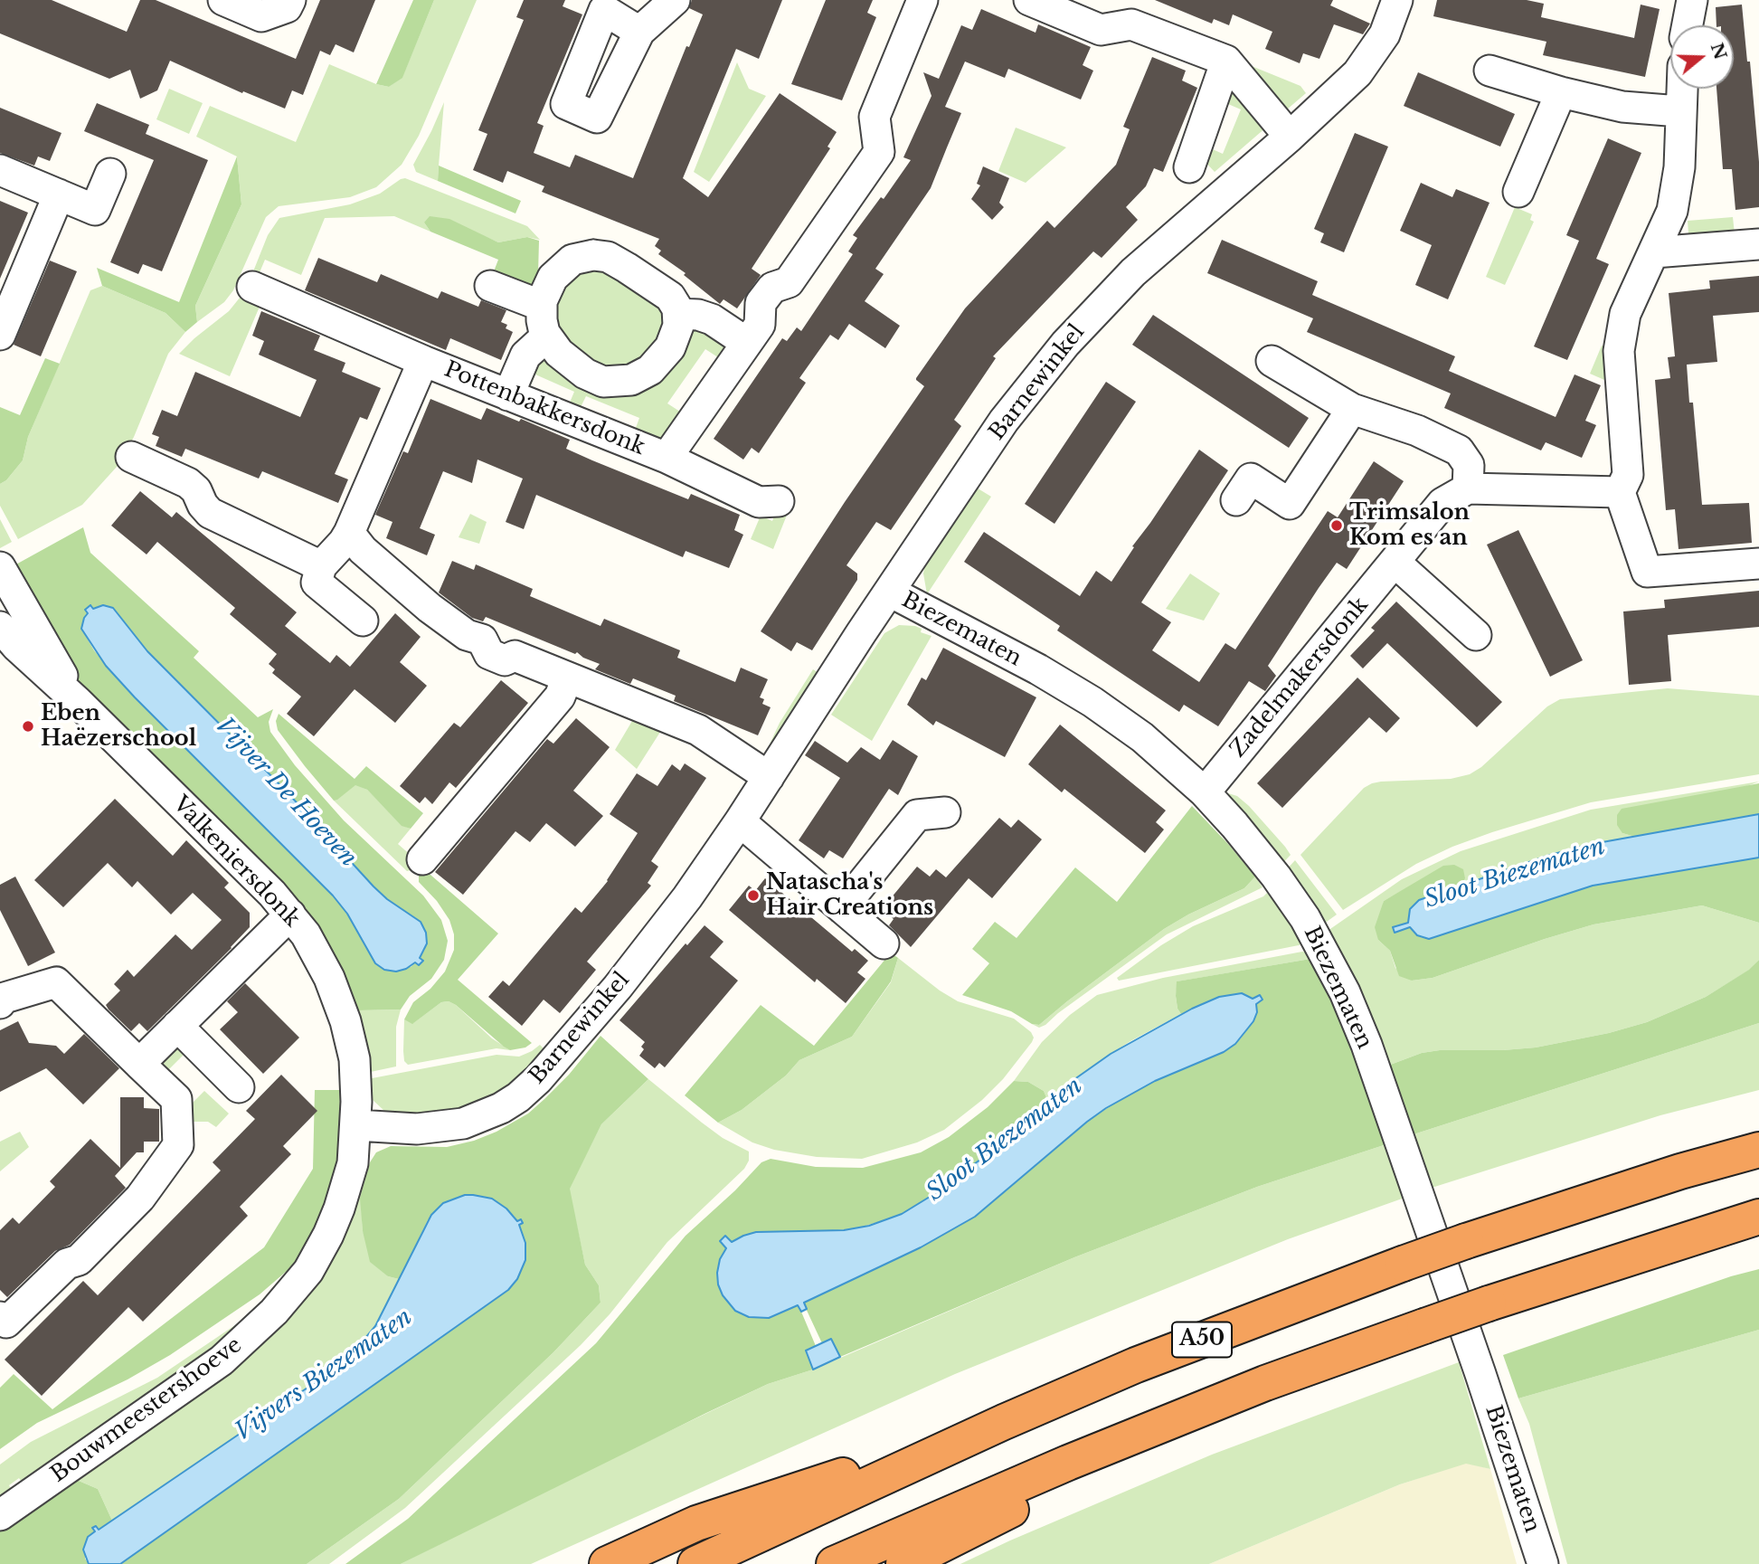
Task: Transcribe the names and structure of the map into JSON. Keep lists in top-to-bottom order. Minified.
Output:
{"streets":{"highway":["A50"],"street":["Barnewinkel","Pottenbakkersdonk","Biezematen","Zadelmakersdonk","Valkeniersdonk","Bouwmeestershoeve"]},"crossings":[["Barnewinkel","Biezematen"],["Barnewinkel","Valkeniersdonk"],["Barnewinkel","Bouwmeestershoeve"],["Biezematen","Zadelmakersdonk"],["Valkeniersdonk","Bouwmeestershoeve"]],"water":["Vijver De Hoeven","Sloot Biezematen","Vijvers Biezematen"],"places":["Trimsalon Kom es an","Eben Haëzerschool","Natascha's Hair Creations"],"north":"right"}
